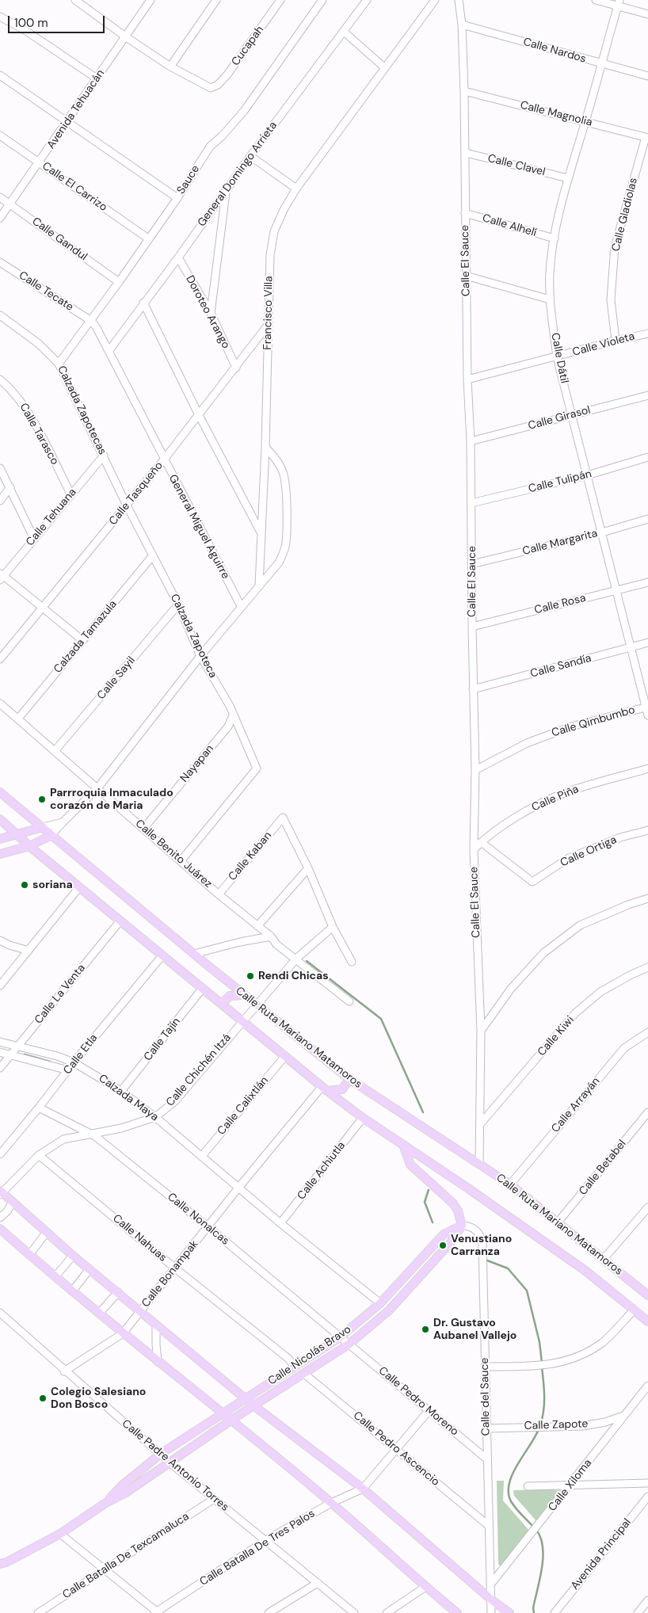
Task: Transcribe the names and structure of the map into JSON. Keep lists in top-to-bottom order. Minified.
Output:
{"streets":{"main road":["Calle Ruta Mariano Matamoros","Calle Nicolás Bravo"],"street":["Cucapah","Calle Nardos","Avenida Tehuacán","Calle Magnolia","Calle Clavel","General Domingo Arrieta","Sauce","Calle El Carrizo","Calle Gladiolas","Calle Alhelí","Calle Gandul","Calle El Sauce","Calle Tecate","Doroteo Arango","Francisco Villa","Calle Violeta","Calle Dátil","Calzada Zapotecas","Calle Girasol","Calle Tarasco","Calle Tulipán","Calle Tasqueño","Calle Tehuana","General Miguel Aguirre","Calle Margarita","Calle Rosa","Calzada Zapoteca","Calzada Tamazula","Calle Sandía","Calle Sayil","Calle Qimbumbo","Nayapan","Calle Piña","Calle Ortiga","Calle Benito Juárez","Calle Kaban","Calle La Venta","Calle Kiwi","Calle Tajín","Calle Etla","Calle Chichén Itzá","Calzada Maya","Calle Arrayán","Calle Calixtlán","Calle Betabel","Calle Achiutla","Calle Nonalcas","Calle Nahuas","Calle Bonampak","Calle del Sauce","Calle Pedro Moreno","Calle Zapote","Calle Pedro Ascencio","Calle Padre Antonio Torres","Calle Xiloma","Calle Batalla De Tres Palos","Avenida Principal","Calle Batalla De Texcamaluca"]},"crossings":[["Calle Nardos","Calle El Sauce"],["Calle Nardos","Calle Dátil"],["Avenida Tehuacán","Calle El Carrizo"],["Avenida Tehuacán","Calle Gandul"],["Calle Magnolia","Calle Gladiolas"],["Calle Magnolia","Calle El Sauce"],["Calle Magnolia","Calle Dátil"],["Calle Clavel","Calle El Sauce"],["Calle Clavel","Calle Dátil"],["General Domingo Arrieta","Doroteo Arango"],["General Domingo Arrieta","General Miguel Aguirre"],["Sauce","Calle El Carrizo"],["Sauce","Calle Gandul"],["Sauce","Calle Tecate"],["Sauce","Calzada Zapotecas"],["Sauce","General Miguel Aguirre"],["Calle Gladiolas","Calle Violeta"],["Calle Alhelí","Calle El Sauce"],["Calle Alhelí","Calle Dátil"],["Calle El Sauce","Calle Violeta"],["Calle El Sauce","Calle Girasol"],["Calle El Sauce","Calle Tulipán"],["Calle El Sauce","Calle Margarita"],["Calle El Sauce","Calle Rosa"],["Calle El Sauce","Calle Sandía"],["Calle El Sauce","Calle Qimbumbo"],["Calle El Sauce","Calle Piña"],["Calle El Sauce","Calle Kiwi"],["Calle El Sauce","Calle Ruta Mariano Matamoros"],["Calle Tecate","General Miguel Aguirre"],["Doroteo Arango","Calle Tasqueño"],["Francisco Villa","Calle Tasqueño"],["Calle Violeta","Calle Dátil"],["Calle Dátil","Calle Girasol"],["Calle Dátil","Calle Tulipán"],["Calle Dátil","Calle Margarita"],["Calle Dátil","Calle Rosa"],["Calle Dátil","Calle Sandía"],["Calle Dátil","Calle Qimbumbo"],["Calzada Zapotecas","Calle Tasqueño"],["Calzada Zapotecas","Calle Tehuana"],["Calzada Zapotecas","Calzada Zapoteca"],["Calle Tarasco","Calle Tehuana"],["Calle Tasqueño","General Miguel Aguirre"],["Calle Tasqueño","Calzada Zapoteca"],["Calzada Zapoteca","Calzada Tamazula"],["Calzada Zapoteca","Calle Sayil"],["Calzada Zapoteca","Nayapan"],["Calzada Zapoteca","Calle Benito Juárez"],["Calzada Tamazula","Calle Benito Juárez"],["Calle Sayil","Calle Benito Juárez"],["Nayapan","Calle Benito Juárez"],["Calle Piña","Calle Ortiga"],["Calle Benito Juárez","Calle Kaban"],["Calle Benito Juárez","Calle Chichén Itzá"],["Calle La Venta","Calle Ruta Mariano Matamoros"],["Calle La Venta","Calzada Maya"],["Calle Ruta Mariano Matamoros","Calle Tajín"],["Calle Ruta Mariano Matamoros","Calle Etla"],["Calle Ruta Mariano Matamoros","Calle Chichén Itzá"],["Calle Ruta Mariano Matamoros","Calle Arrayán"],["Calle Ruta Mariano Matamoros","Calle Calixtlán"],["Calle Ruta Mariano Matamoros","Calle Betabel"],["Calle Ruta Mariano Matamoros","Calle Achiutla"],["Calle Ruta Mariano Matamoros","Calle Bonampak"],["Calle Tajín","Calzada Maya"],["Calle Etla","Calzada Maya"],["Calle Etla","Calle Nonalcas"],["Calle Chichén Itzá","Calzada Maya"],["Calle Chichén Itzá","Calle Nonalcas"],["Calle Chichén Itzá","Calle Nahuas"],["Calzada Maya","Calle Calixtlán"],["Calzada Maya","Calle Achiutla"],["Calzada Maya","Calle Bonampak"],["Calzada Maya","Calle Nicolás Bravo"],["Calle Nonalcas","Calle Bonampak"],["Calle Nonalcas","Calle Nicolás Bravo"],["Calle Nonalcas","Calle Pedro Moreno"],["Calle Nahuas","Calle Bonampak"],["Calle Nahuas","Calle Nicolás Bravo"],["Calle Bonampak","Calle Padre Antonio Torres"],["Calle Nicolás Bravo","Calle del Sauce"],["Calle Nicolás Bravo","Calle Pedro Moreno"],["Calle Nicolás Bravo","Calle Pedro Ascencio"],["Calle Nicolás Bravo","Calle Padre Antonio Torres"],["Calle del Sauce","Calle Pedro Moreno"],["Calle del Sauce","Calle Zapote"],["Calle del Sauce","Calle Pedro Ascencio"],["Calle del Sauce","Calle Xiloma"],["Calle Zapote","Calle Xiloma"],["Calle Padre Antonio Torres","Calle Batalla De Tres Palos"],["Calle Padre Antonio Torres","Calle Batalla De Texcamaluca"]],"places":["Parrroquia Inmaculado corazón de Maria","soriana","Rendi Chicas","Venustiano Carranza","Dr. Gustavo Aubanel Vallejo","Colegio Salesiano Don Bosco"],"scale_bar":"100 m"}
